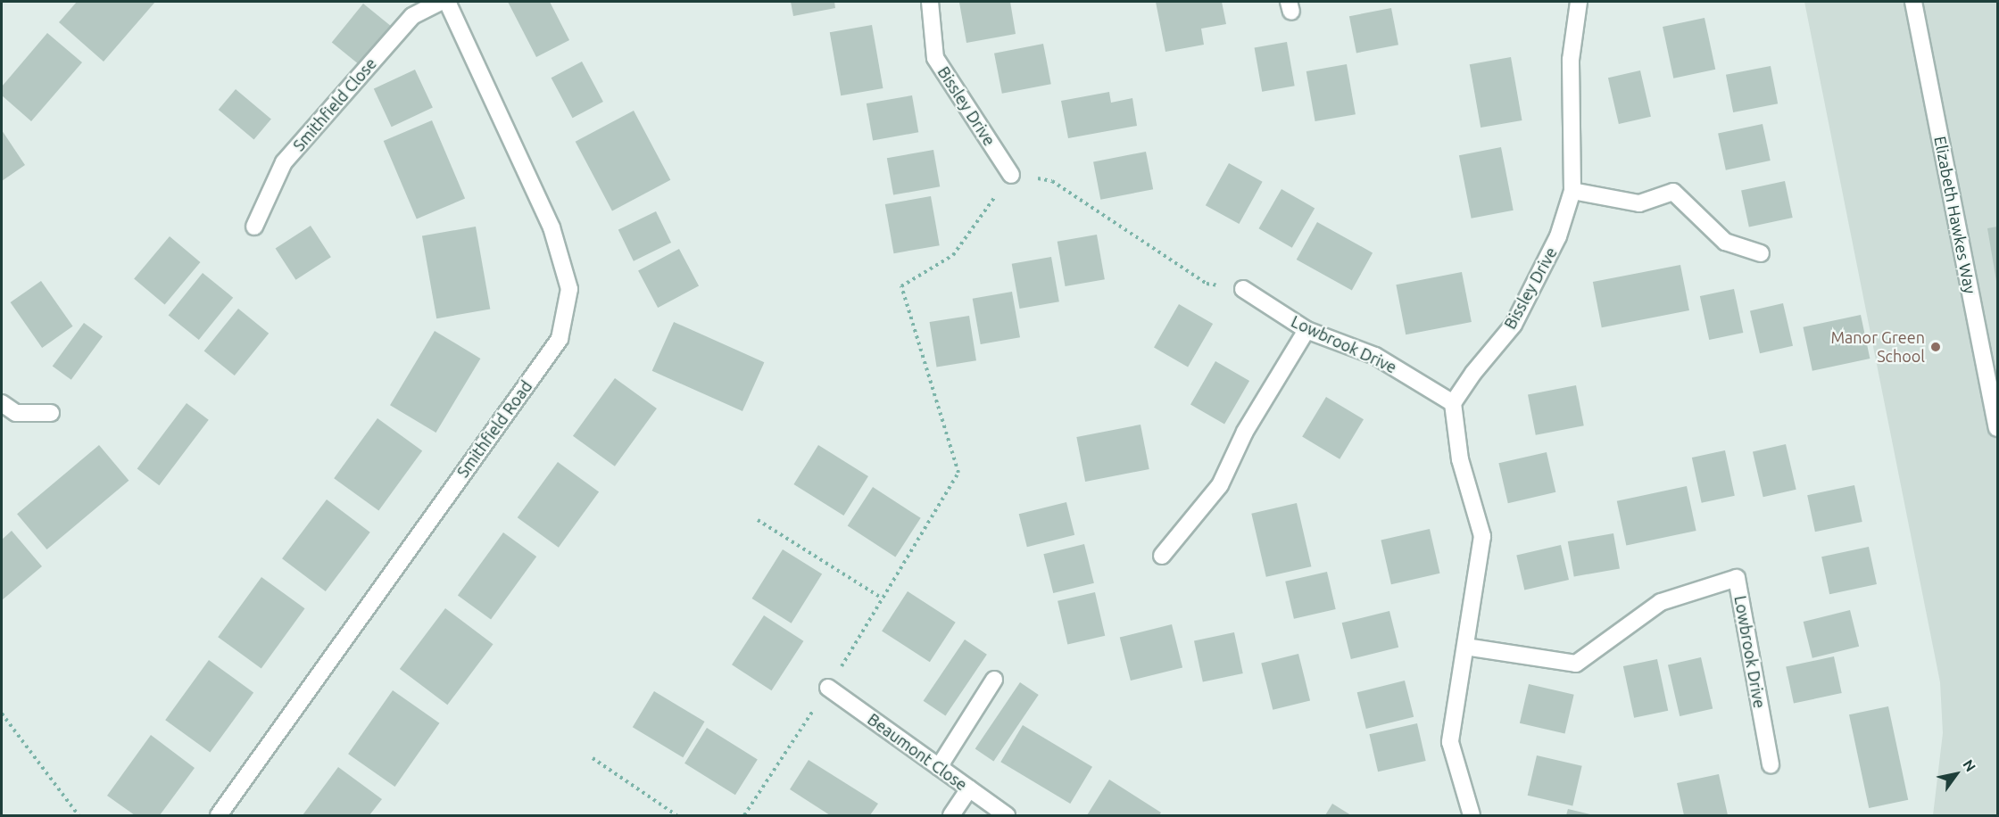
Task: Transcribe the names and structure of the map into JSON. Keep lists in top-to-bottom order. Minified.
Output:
{"streets":{"street":["Smithfield Close","Bissley Drive","Elizabeth Hawkes Way","Lowbrook Drive","Smithfield Road","Beaumont Close"]},"crossings":[["Bissley Drive","Lowbrook Drive"]],"places":["Manor Green School"],"north":"top right"}
